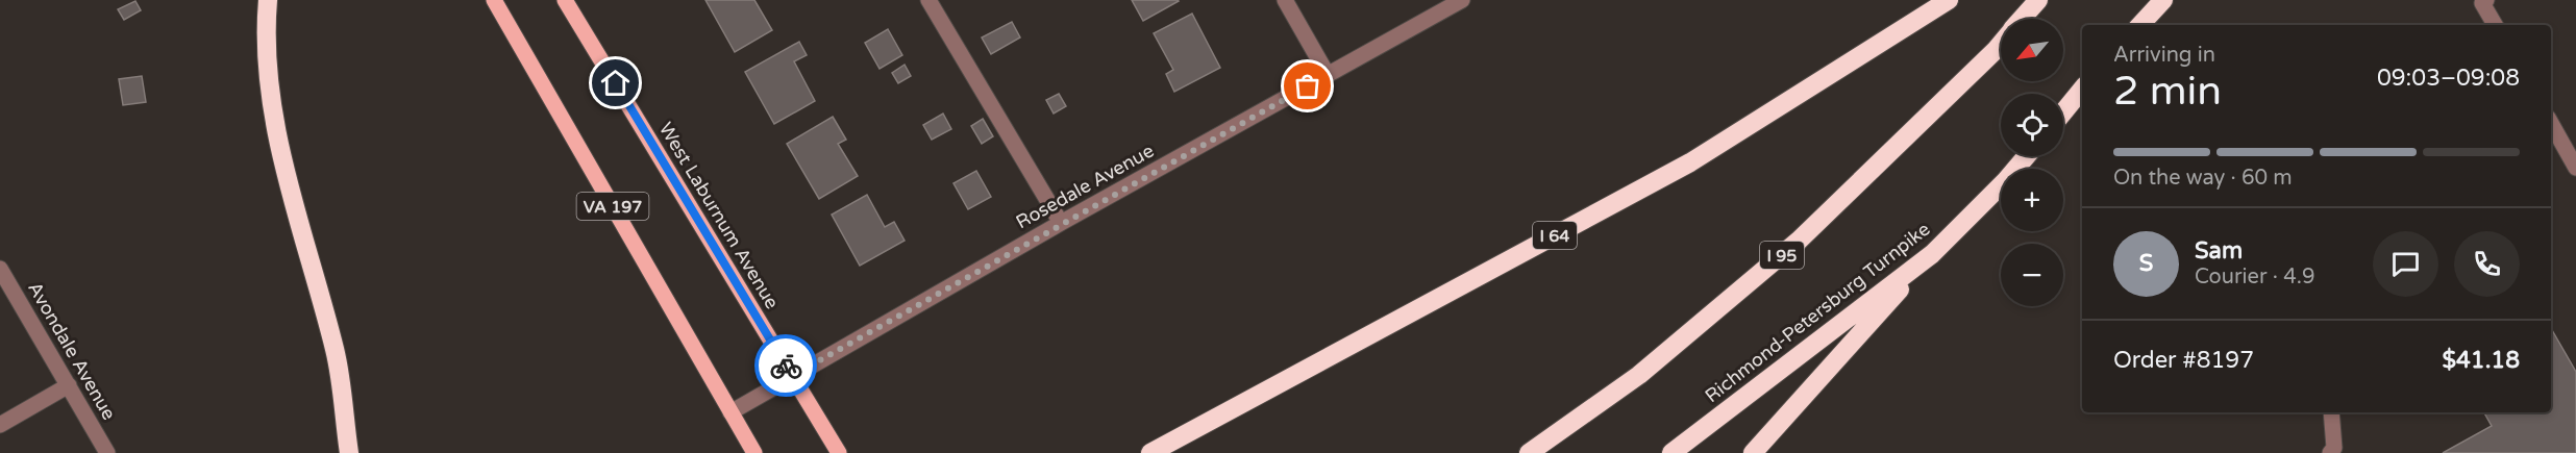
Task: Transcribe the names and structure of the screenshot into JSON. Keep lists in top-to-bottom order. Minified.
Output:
{"streets":{"highway":["I 64","I 95","Richmond-Petersburg Turnpike"],"main road":["VA 197","West Laburnum Avenue"],"street":["Rosedale Avenue","Avondale Avenue"]},"crossings":[["Rosedale Avenue","VA 197"],["Rosedale Avenue","West Laburnum Avenue"]],"north":"bottom left","page":{"map_buttons":["+","−"],"heading":["2 min","Arriving in","09:03–09:08"],"panel":["Sam","Courier · 4.9","Order #8197","$41.18"],"bar":"On the way · 60 m","round":"S"}}
